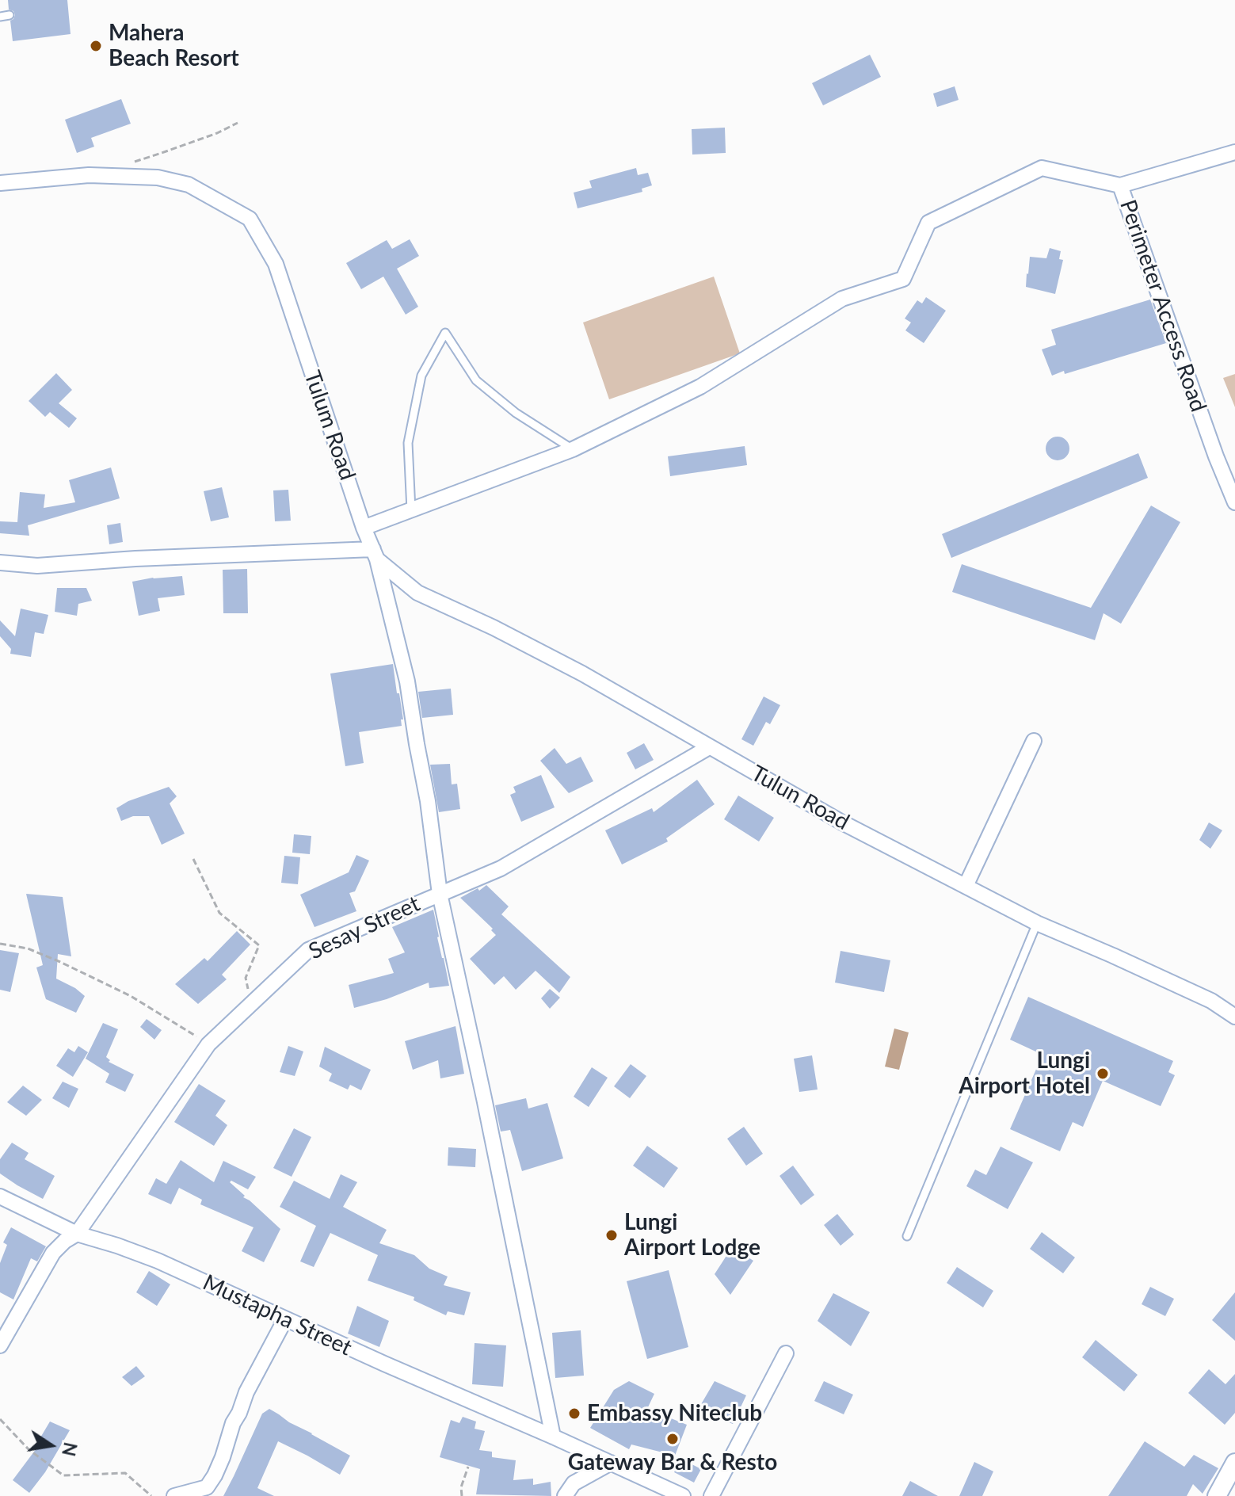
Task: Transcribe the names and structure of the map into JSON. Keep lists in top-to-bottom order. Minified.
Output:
{"streets":{"street":["Perimeter Access Road","Tulum Road","Tulun Road","Sesay Street","Mustapha Street"]},"crossings":[["Tulum Road","Tulun Road"],["Tulum Road","Sesay Street"],["Tulum Road","Mustapha Street"],["Tulun Road","Sesay Street"],["Sesay Street","Mustapha Street"]],"places":["Mahera Beach Resort","Lungi Airport Hotel","Lungi Airport Lodge","Embassy Niteclub","Gateway Bar & Resto"],"north":"right"}
